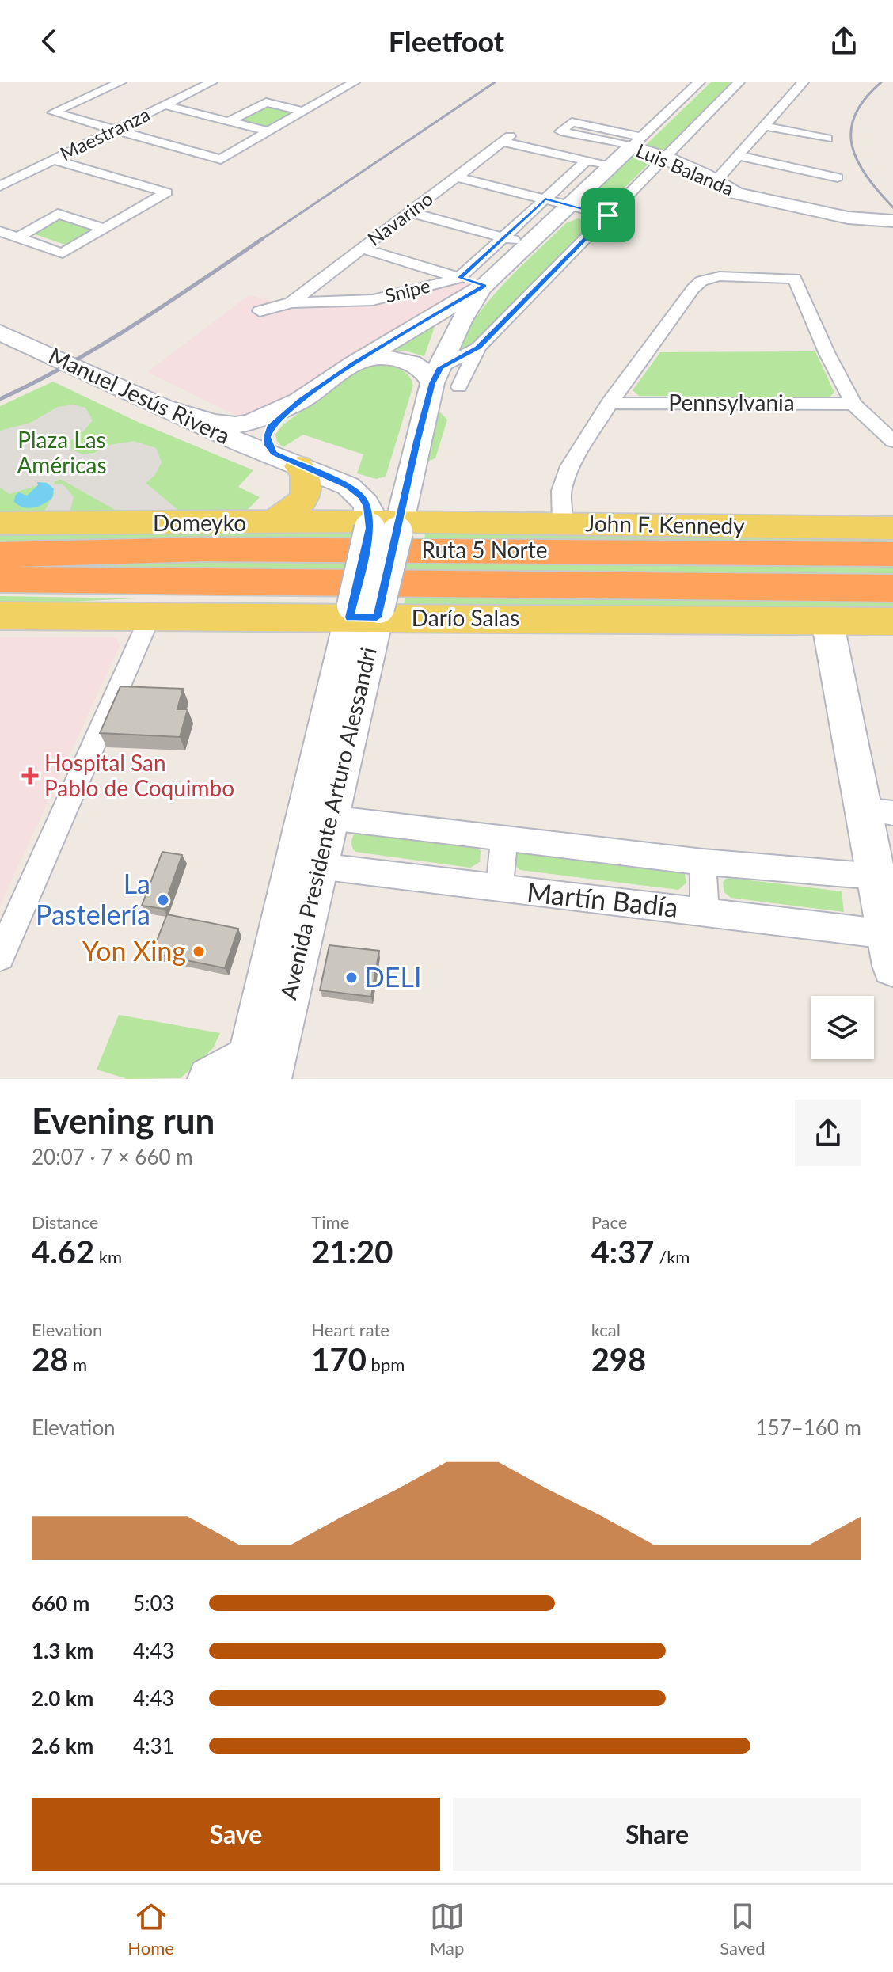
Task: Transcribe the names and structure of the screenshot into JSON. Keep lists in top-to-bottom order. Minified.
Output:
{"streets":{"highway":["Ruta 5 Norte"],"main road":["Luis Balanda","Manuel Jesús Rivera","Domeyko","John F. Kennedy","Darío Salas","Avenida Presidente Arturo Alessandri"],"street":["Maestranza","Navarino","Snipe","Pennsylvania","Martín Badía"]},"crossings":[["Luis Balanda","Avenida Presidente Arturo Alessandri"],["Navarino","Snipe"],["Manuel Jesús Rivera","Avenida Presidente Arturo Alessandri"],["Domeyko","John F. Kennedy"],["Domeyko","Avenida Presidente Arturo Alessandri"],["John F. Kennedy","Avenida Presidente Arturo Alessandri"],["Darío Salas","Avenida Presidente Arturo Alessandri"],["Avenida Presidente Arturo Alessandri","Martín Badía"]],"parks":["Plaza Las Américas"],"places":{"health":["Hospital San Pablo de Coquimbo"],"other":["La Pastelería","Yon Xing","DELI"]},"page":{"header":"Fleetfoot","heading":["Evening run","20:07 · 7 × 660 m"],"stats":[["Distance","4.62 km"],["Time","21:20"],["Pace","4:37 /km"],["Elevation","28 m"],["Heart rate","170 bpm"],["kcal","298"]],"chart":["Elevation","157–160 m"],"list":[{"name":"660 m","note":"5:03"},{"name":"1.3 km","note":"4:43"},{"name":"2.0 km","note":"4:43"},{"name":"2.6 km","note":"4:31"}],"buttons":["Save","Share"],"tabs":["Home","Map","Saved"]}}
